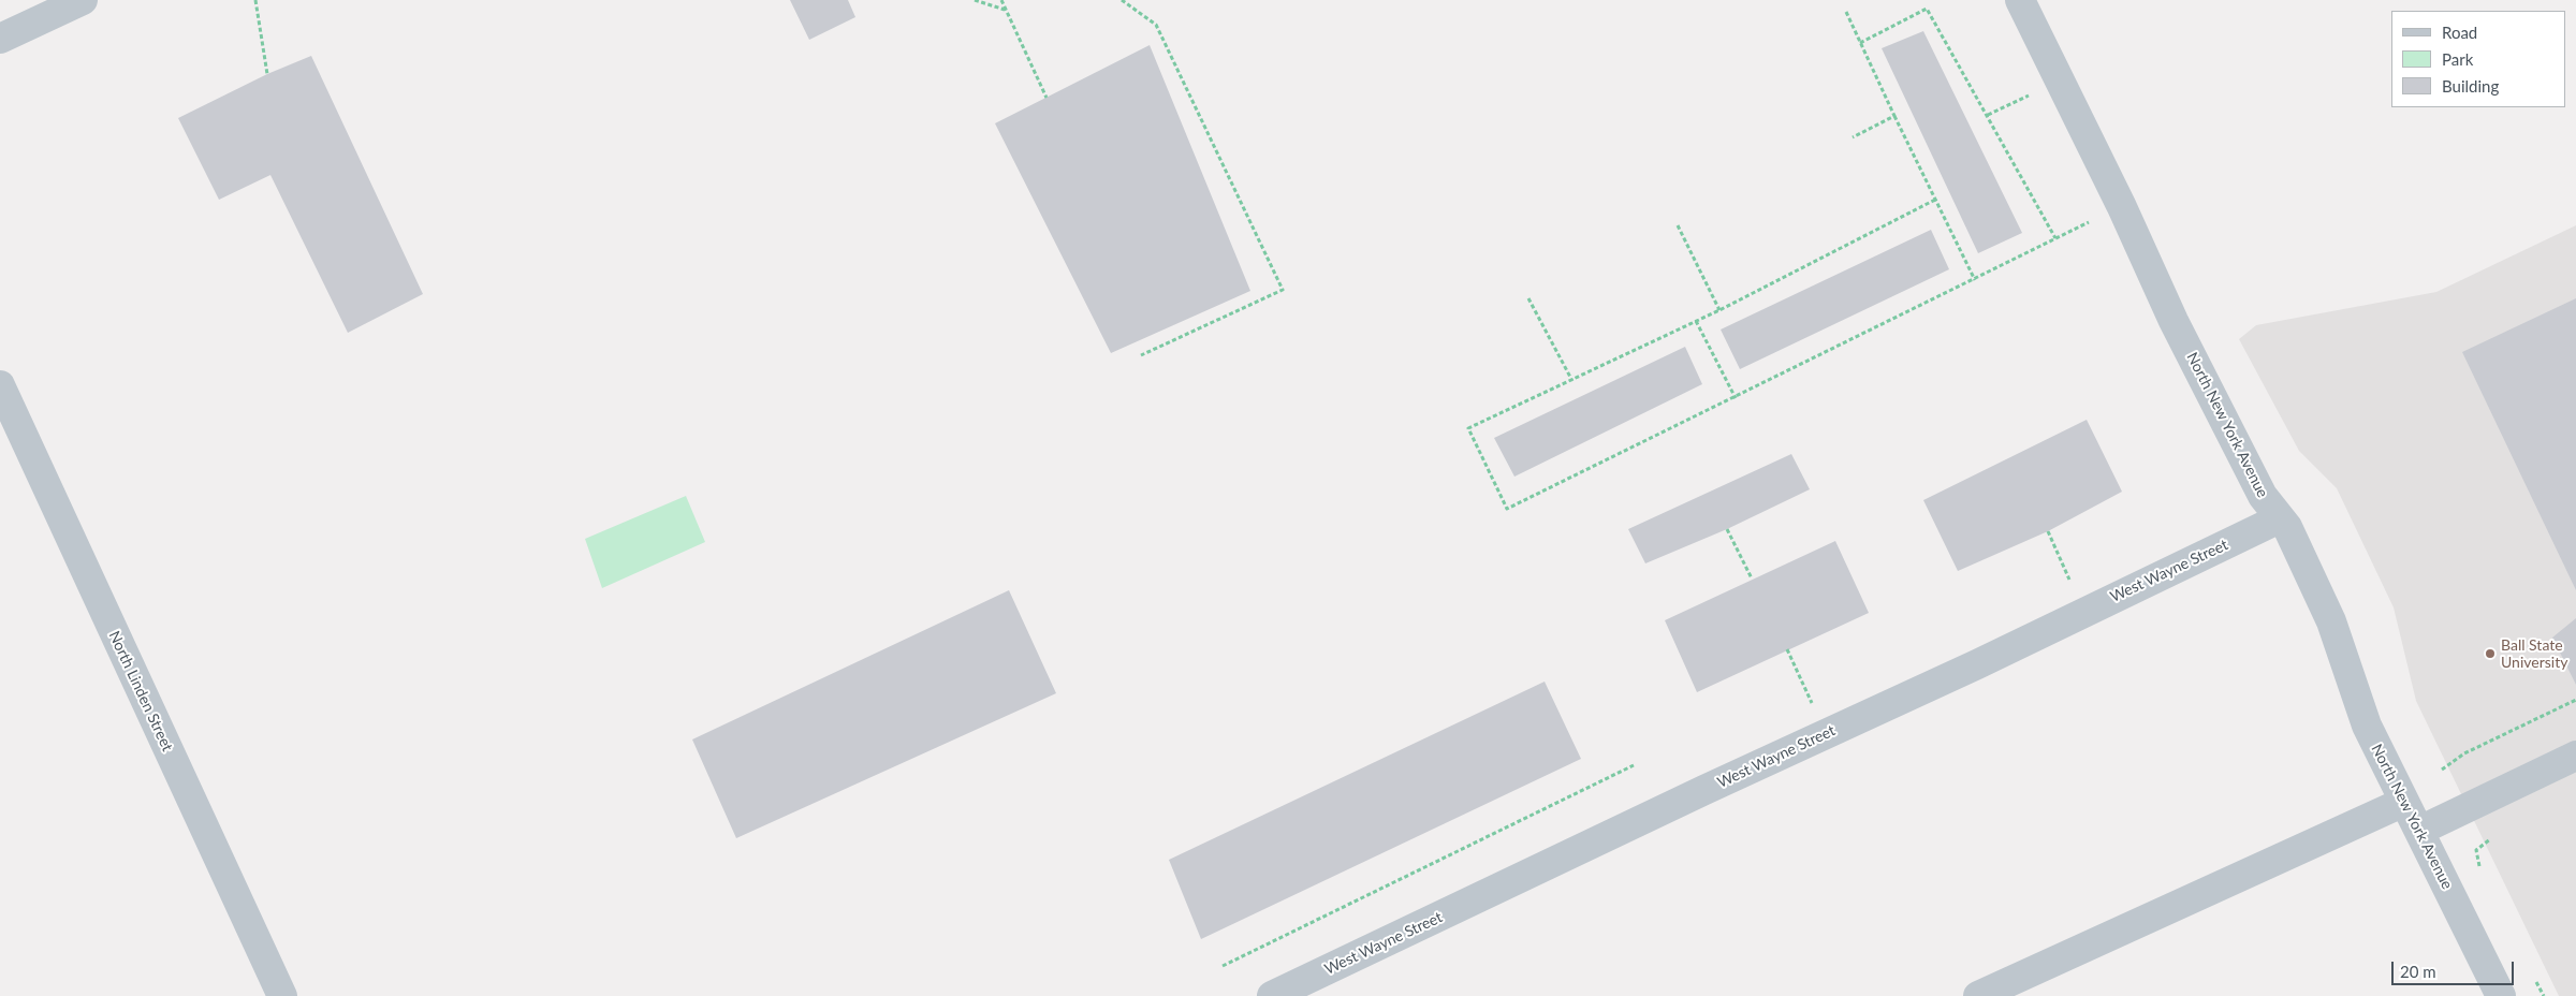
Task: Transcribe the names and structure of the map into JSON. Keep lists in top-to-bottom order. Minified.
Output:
{"streets":{"street":["North New York Avenue","West Wayne Street","North Linden Street"]},"crossings":[["North New York Avenue","West Wayne Street"]],"places":["Ball State University"],"legend":["Road","Park","Building"],"scale_bar":"20 m"}
